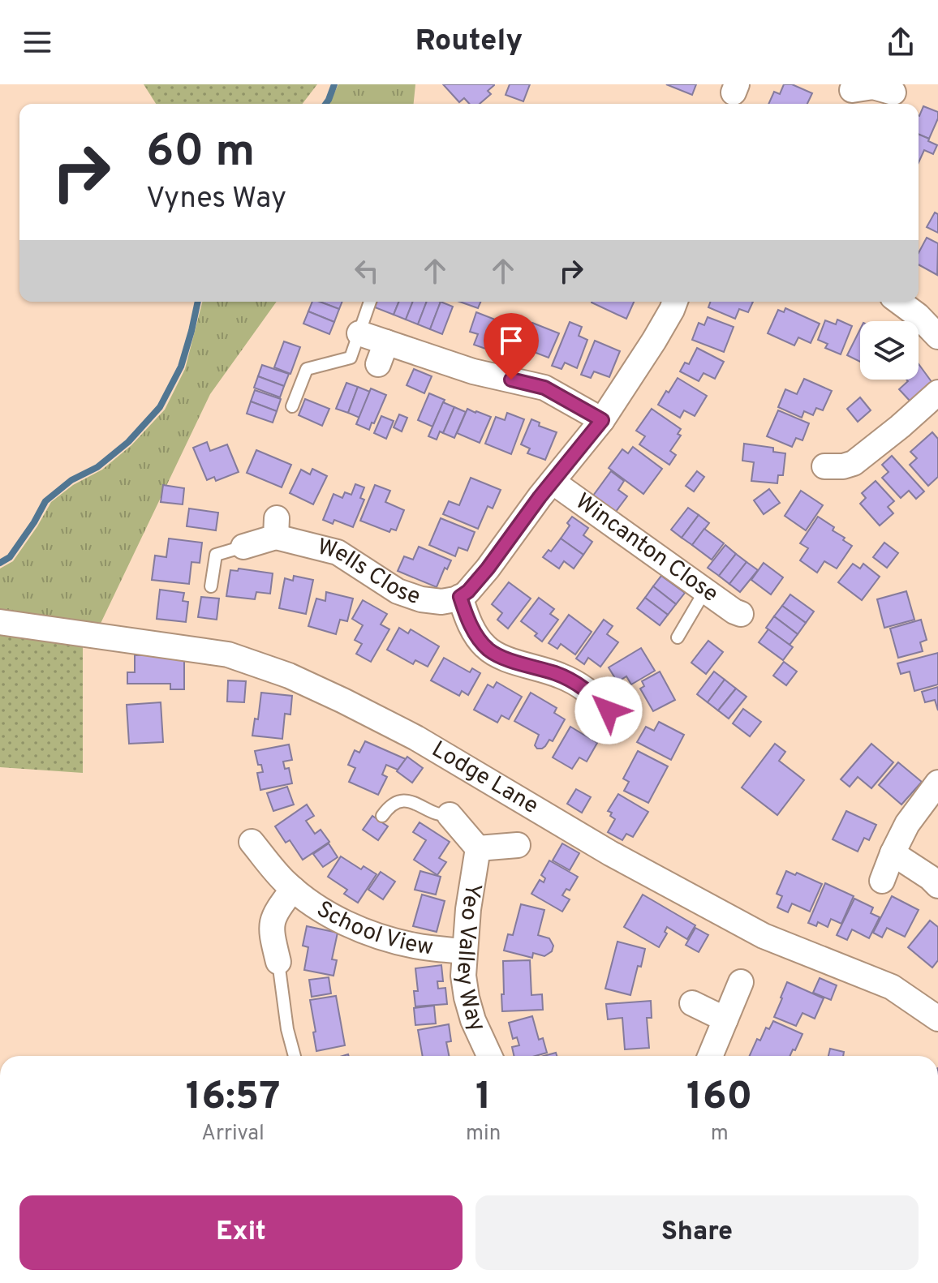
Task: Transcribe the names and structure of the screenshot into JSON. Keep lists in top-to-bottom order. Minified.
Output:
{"streets":{"street":["Wincanton Close","Wells Close","Lodge Lane","School View","Yeo Valley Way"]},"crossings":[["School View","Yeo Valley Way"]],"page":{"header":"Routely","turn":["60 m","Vynes Way"],"eta":["16:57","Arrival","1","min","160","m"],"buttons":["Exit","Share"]}}
